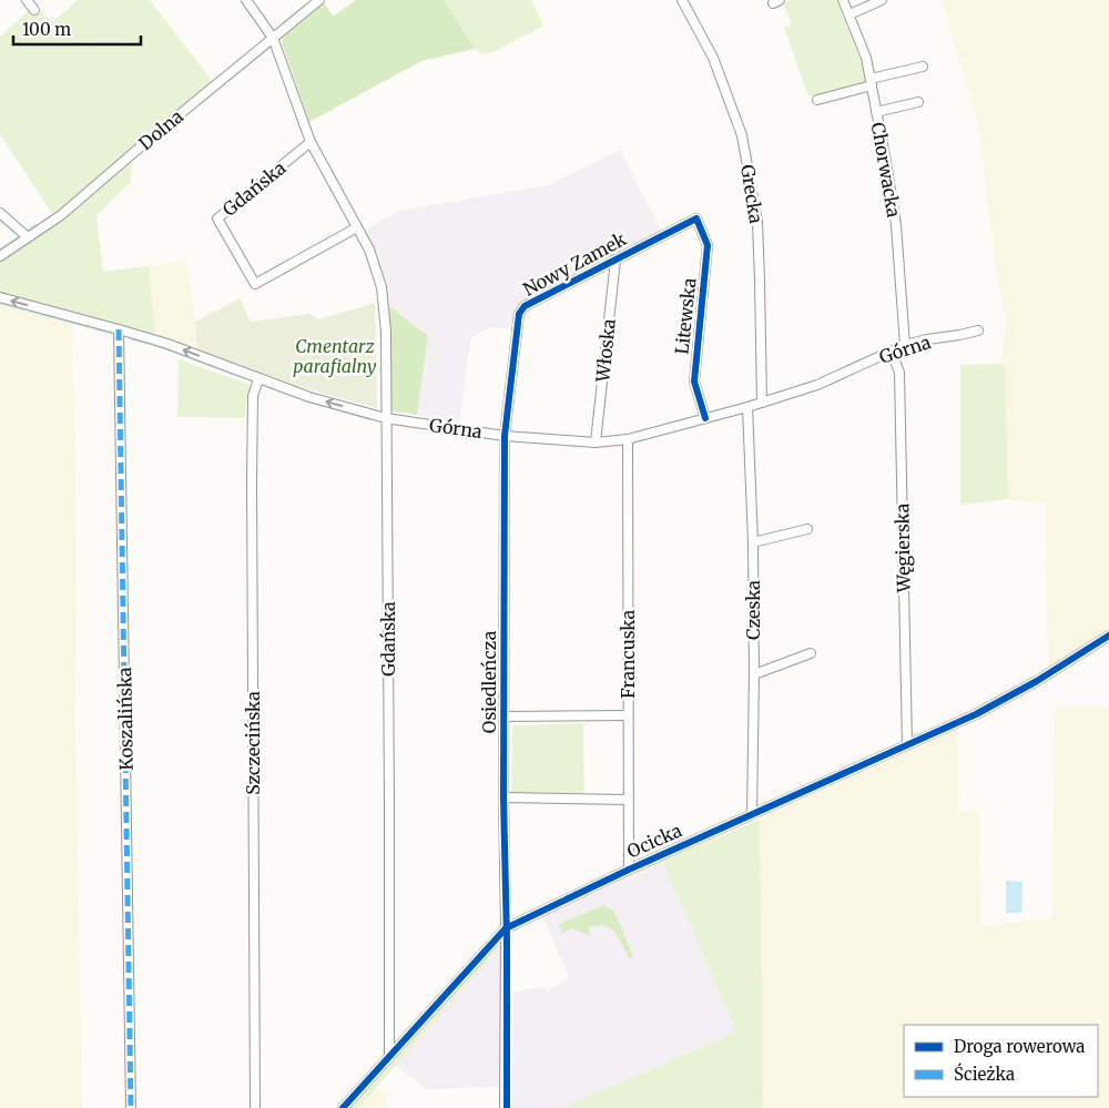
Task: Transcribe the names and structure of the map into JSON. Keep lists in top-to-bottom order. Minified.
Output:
{"streets":{"street":["Dolna","Chorwacka","Gdańska","Grecka","Nowy Zamek","Litewska","Górna","Włoska","Węgierska","Czeska","Francuska","Osiedleńcza","Koszalińska","Szczecińska","Ocicka"]},"crossings":[["Dolna","Gdańska"],["Chorwacka","Górna"],["Gdańska","Górna"],["Gdańska","Ocicka"],["Grecka","Górna"],["Nowy Zamek","Litewska"],["Nowy Zamek","Górna"],["Nowy Zamek","Włoska"],["Nowy Zamek","Osiedleńcza"],["Litewska","Górna"],["Górna","Włoska"],["Górna","Węgierska"],["Górna","Czeska"],["Górna","Francuska"],["Górna","Osiedleńcza"],["Górna","Koszalińska"],["Górna","Szczecińska"],["Węgierska","Ocicka"],["Czeska","Ocicka"],["Francuska","Ocicka"],["Osiedleńcza","Ocicka"]],"one_way":["Górna"],"parks":["Cmentarz parafialny"],"legend":["Droga rowerowa","Ścieżka"],"scale_bar":"100 m"}
